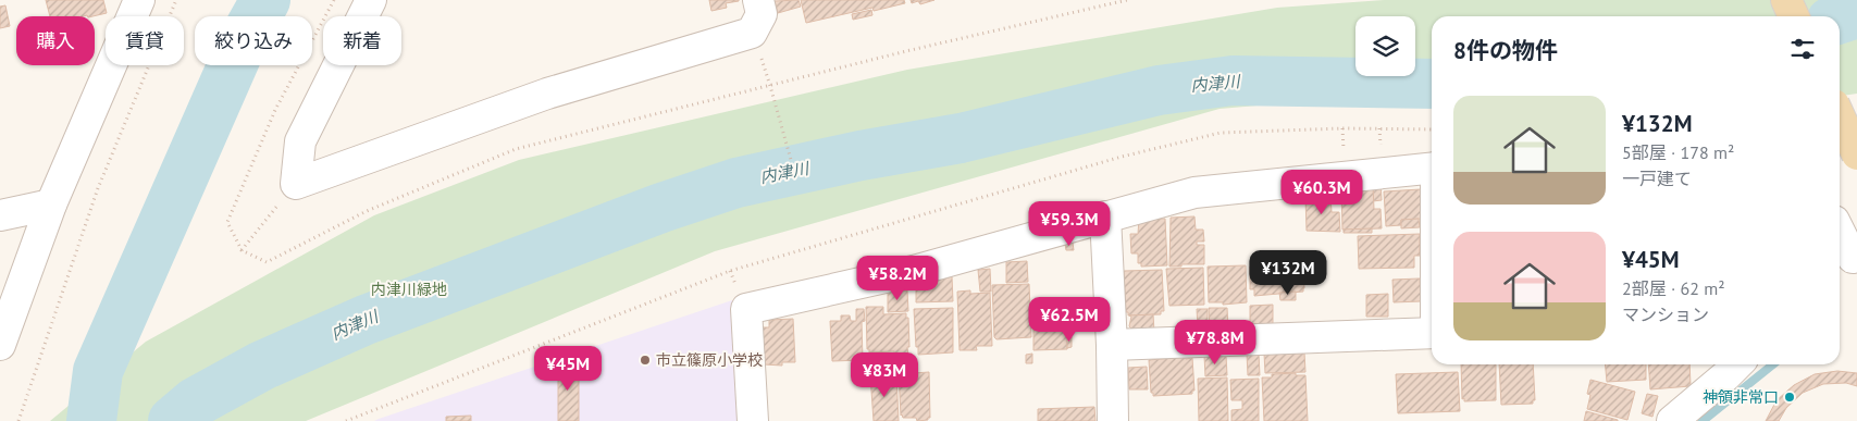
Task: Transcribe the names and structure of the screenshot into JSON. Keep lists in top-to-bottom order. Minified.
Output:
{"water":["内津川"],"parks":["内津川緑地"],"places":["市立篠原小学校","神領非常口"],"page":{"chip":["購入","賃貸","絞り込み","新着"],"heading":"8件の物件","list":[{"name":"¥132M","note":"5部屋 · 178 m² · 一戸建て"},{"name":"¥45M","note":"2部屋 · 62 m² · マンション"}],"price":["¥60.3M","¥59.3M","¥132M","¥58.2M","¥62.5M","¥78.8M","¥45M","¥83M"]}}
